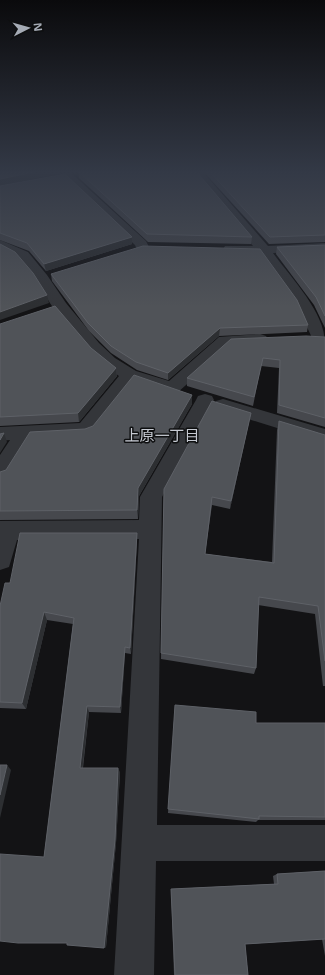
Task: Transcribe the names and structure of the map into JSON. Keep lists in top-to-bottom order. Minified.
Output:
{"districts":["上原一丁目"],"north":"right"}
